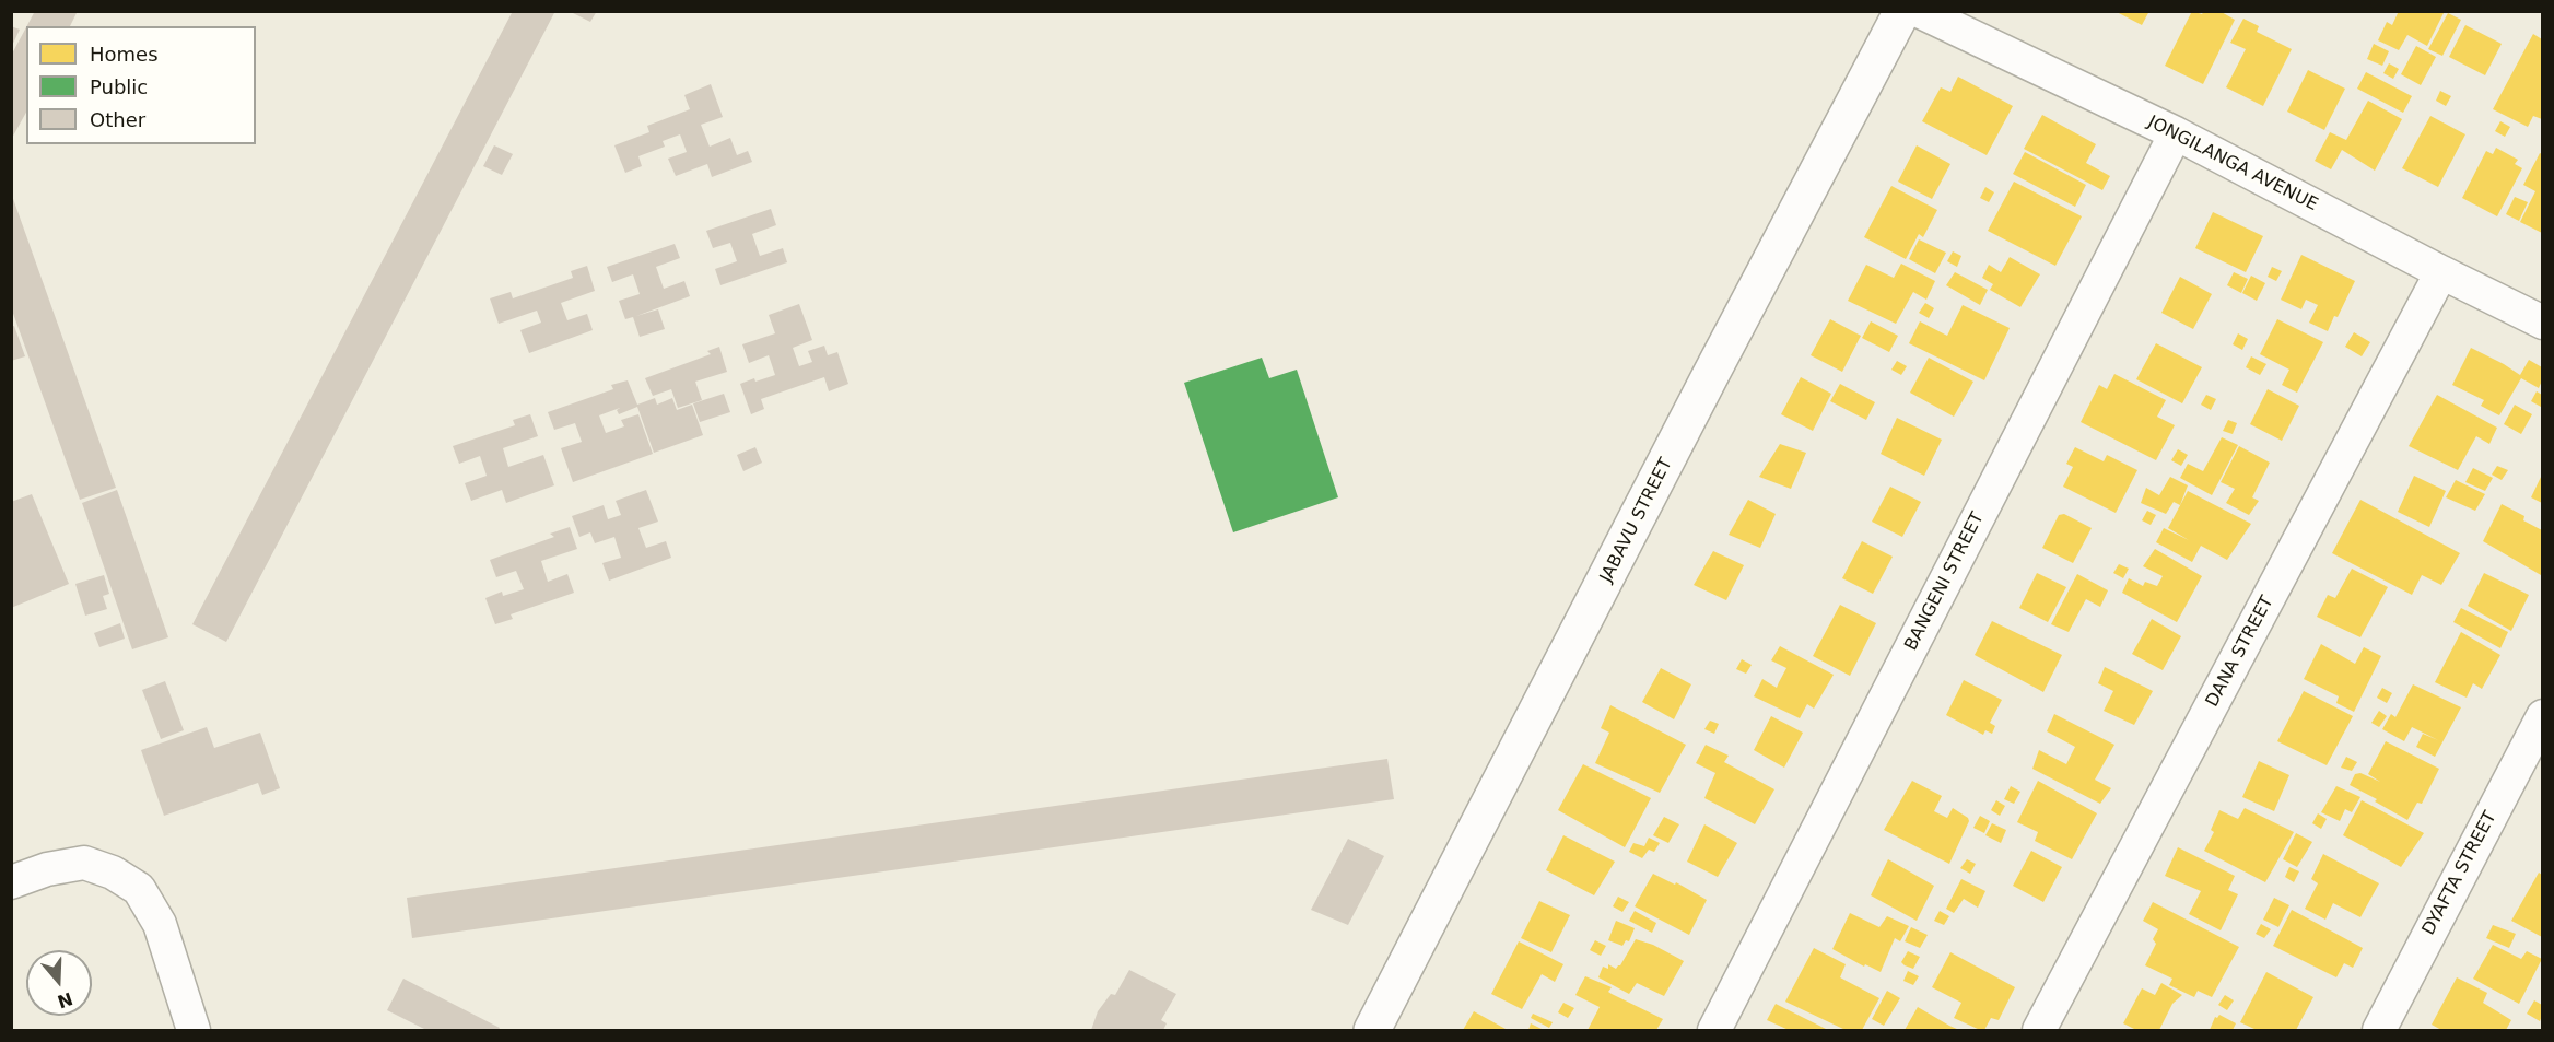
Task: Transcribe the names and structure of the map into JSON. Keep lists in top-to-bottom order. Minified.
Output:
{"streets":{"street":["JONGILANGA AVENUE","JABAVU STREET","BANGENI STREET","DANA STREET","DYAFTA STREET"]},"crossings":[["JONGILANGA AVENUE","BANGENI STREET"],["JONGILANGA AVENUE","DANA STREET"]],"legend":["Homes","Public","Other"],"north":"bottom"}
